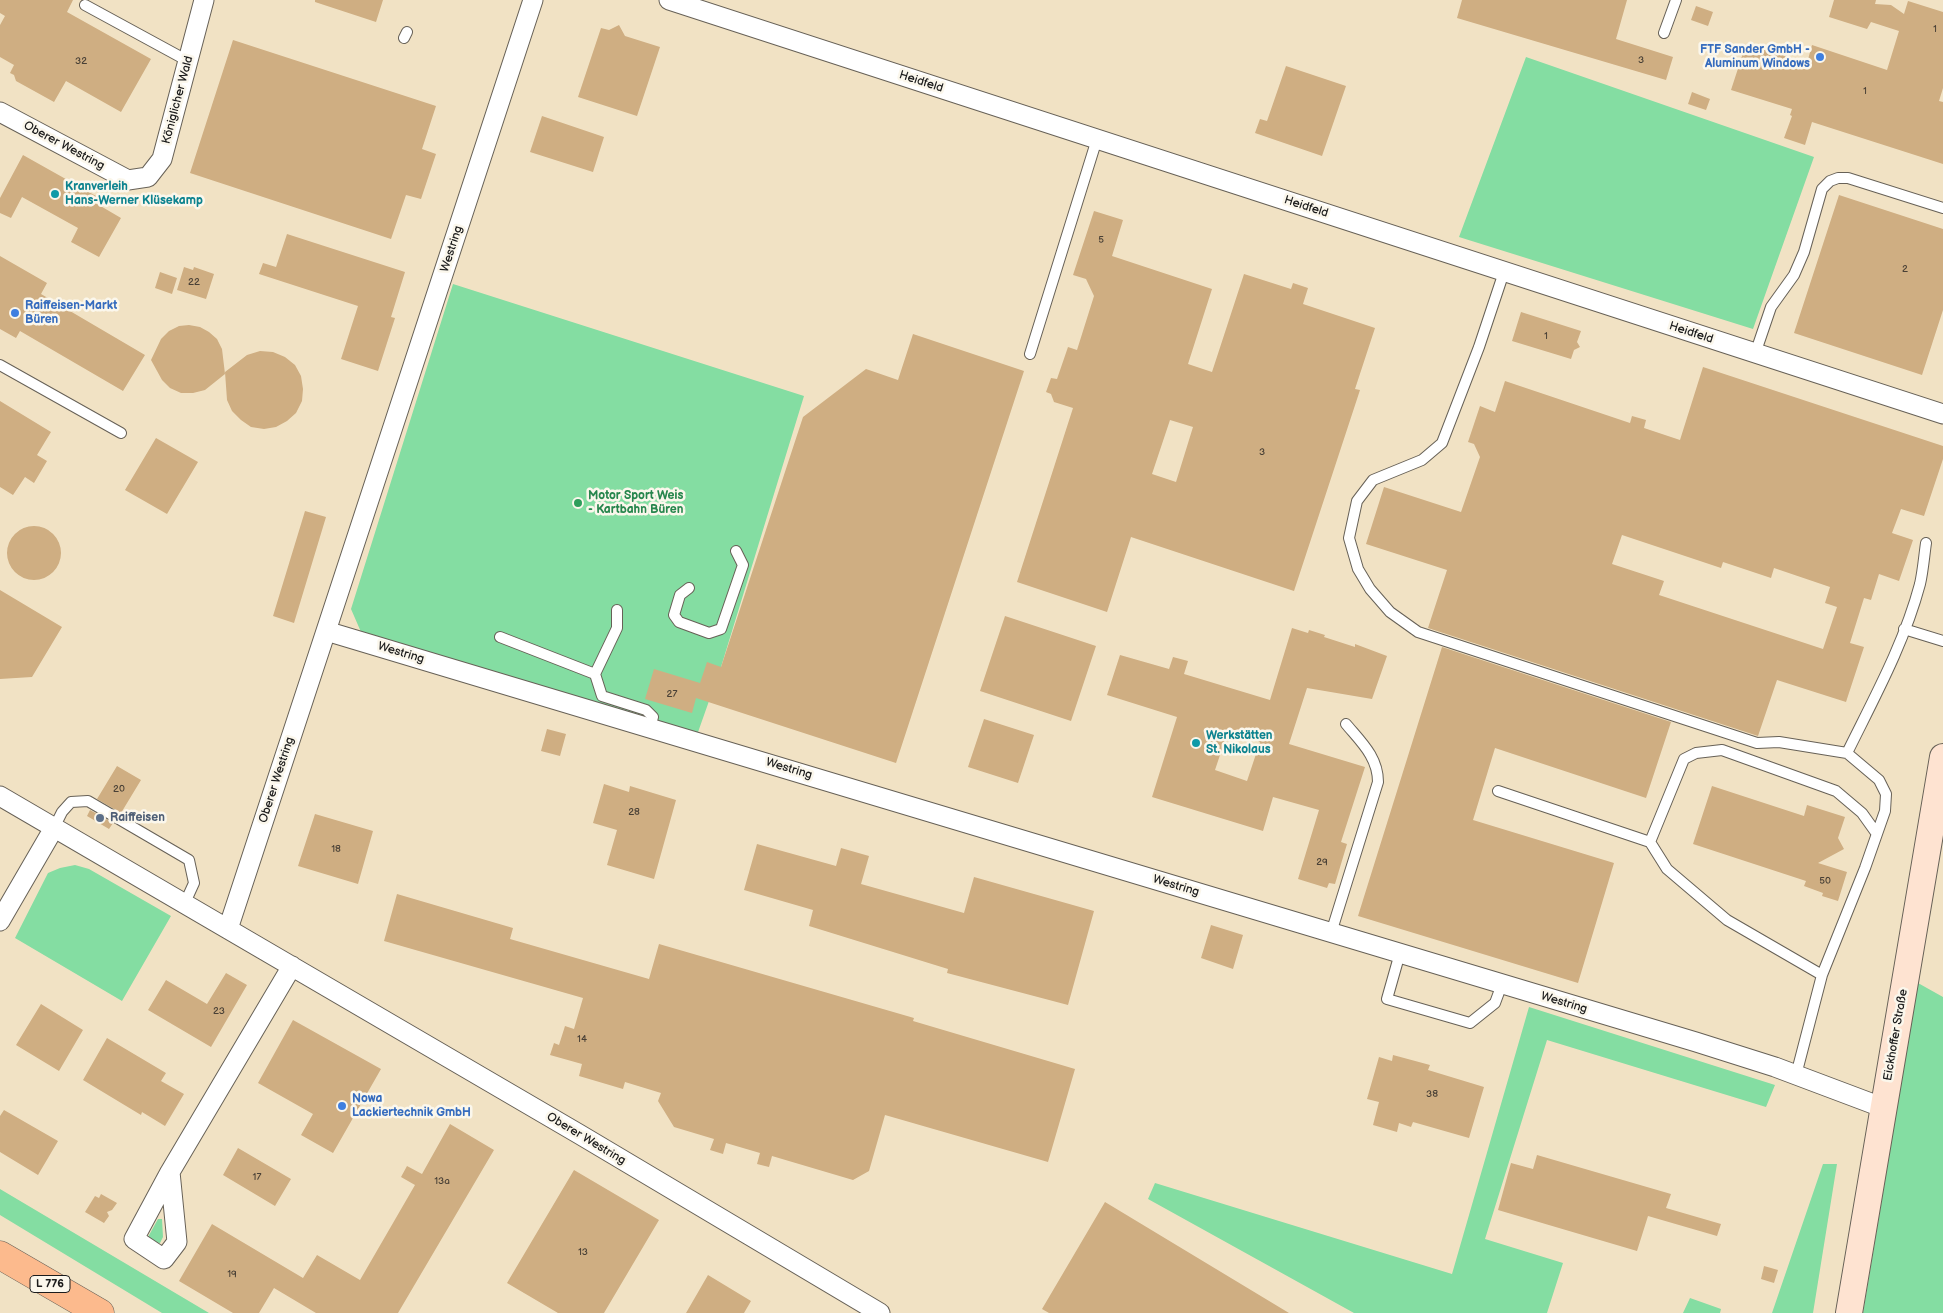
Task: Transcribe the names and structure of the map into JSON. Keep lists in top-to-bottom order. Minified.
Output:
{"streets":{"main road":["Eickhoffer Straße","L 776"],"street":["Heidfeld","Königlicher Wald","Oberer Westring","Westring"]},"crossings":[["Königlicher Wald","Oberer Westring"],["Oberer Westring","Westring"],["Westring","Eickhoffer Straße"]],"places":["FTF Sander GmbH - Aluminum Windows","Kranverleih Hans-Werner Klüsekamp","Raiffeisen-Markt Büren","Motor Sport Weis - Kartbahn Büren","Werkstätten St. Nikolaus","Raiffeisen","Nowa Lackiertechnik GmbH"],"house_numbers":["1","3","32","1","5","2","22","1","3","27","20","28","18","29","50","23","14","38","17","13a","13","19"]}
